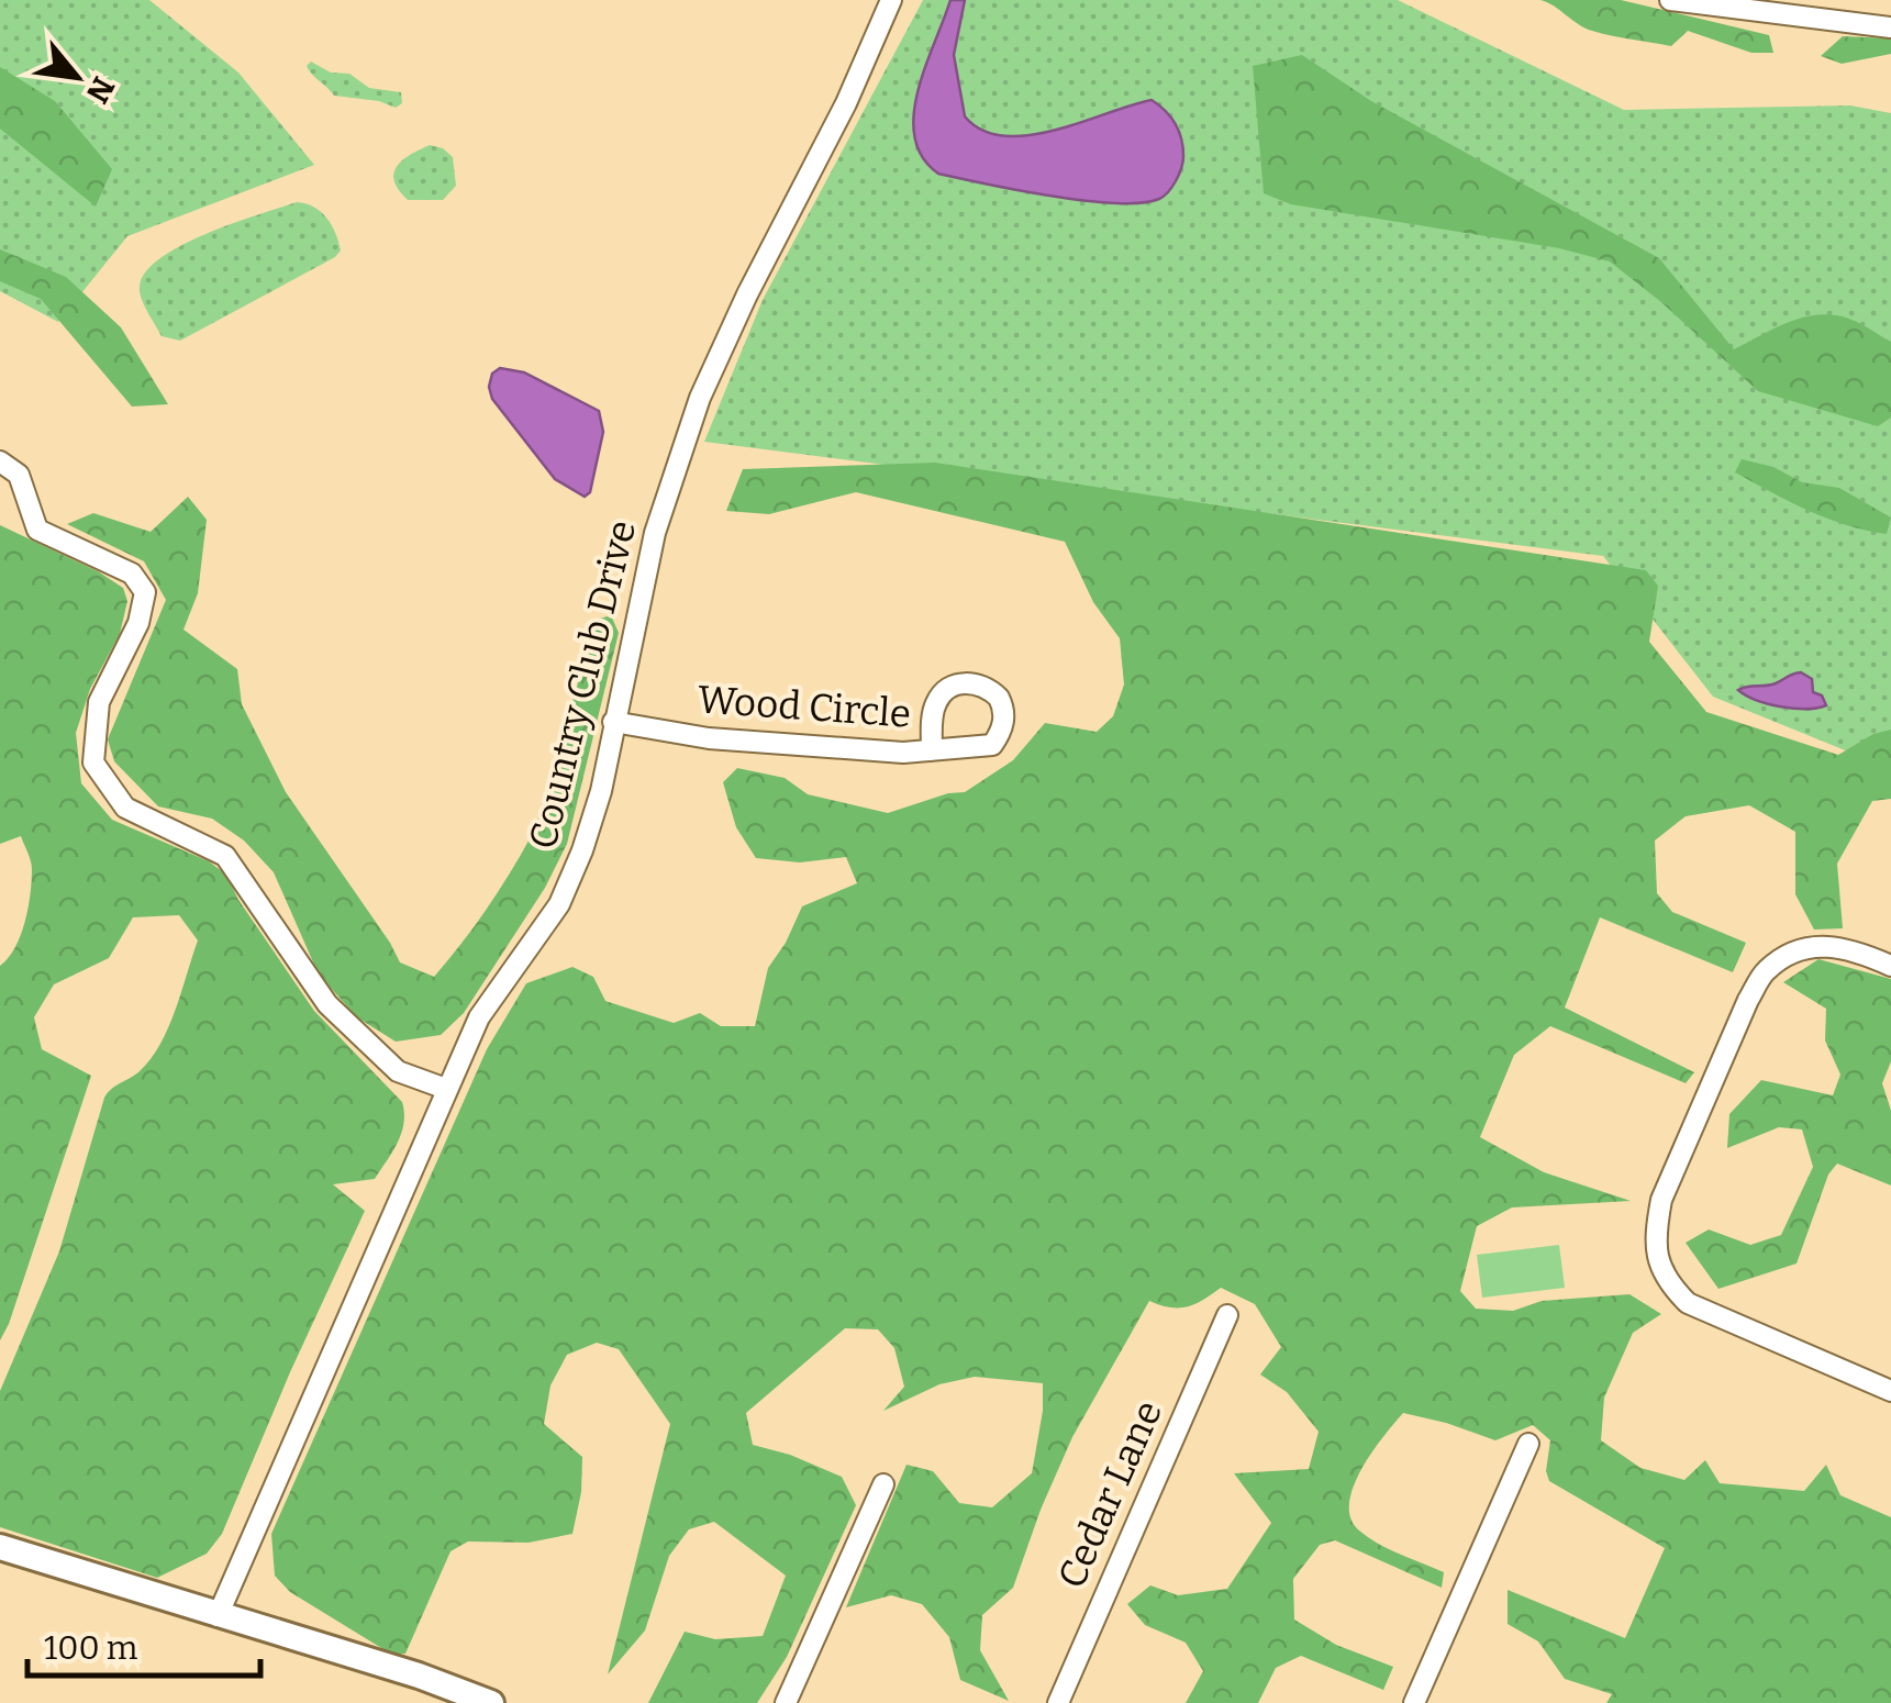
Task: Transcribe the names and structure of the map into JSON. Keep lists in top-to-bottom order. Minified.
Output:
{"streets":{"street":["Country Club Drive","Wood Circle","Cedar Lane"]},"crossings":[["Country Club Drive","Wood Circle"]],"scale_bar":"100 m","north":"bottom right"}
